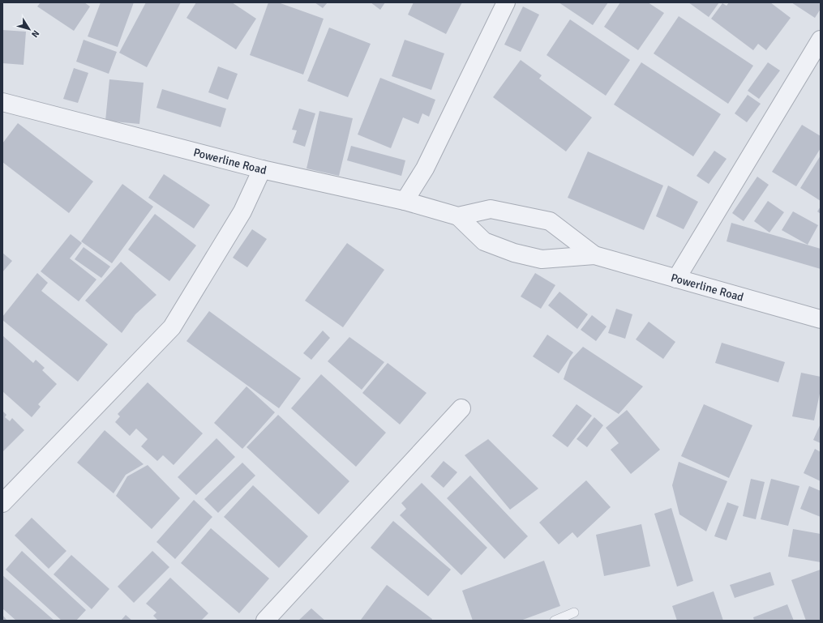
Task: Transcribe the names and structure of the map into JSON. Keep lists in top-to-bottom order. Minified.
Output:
{"streets":{"street":["Powerline Road"]},"north":"bottom right"}
